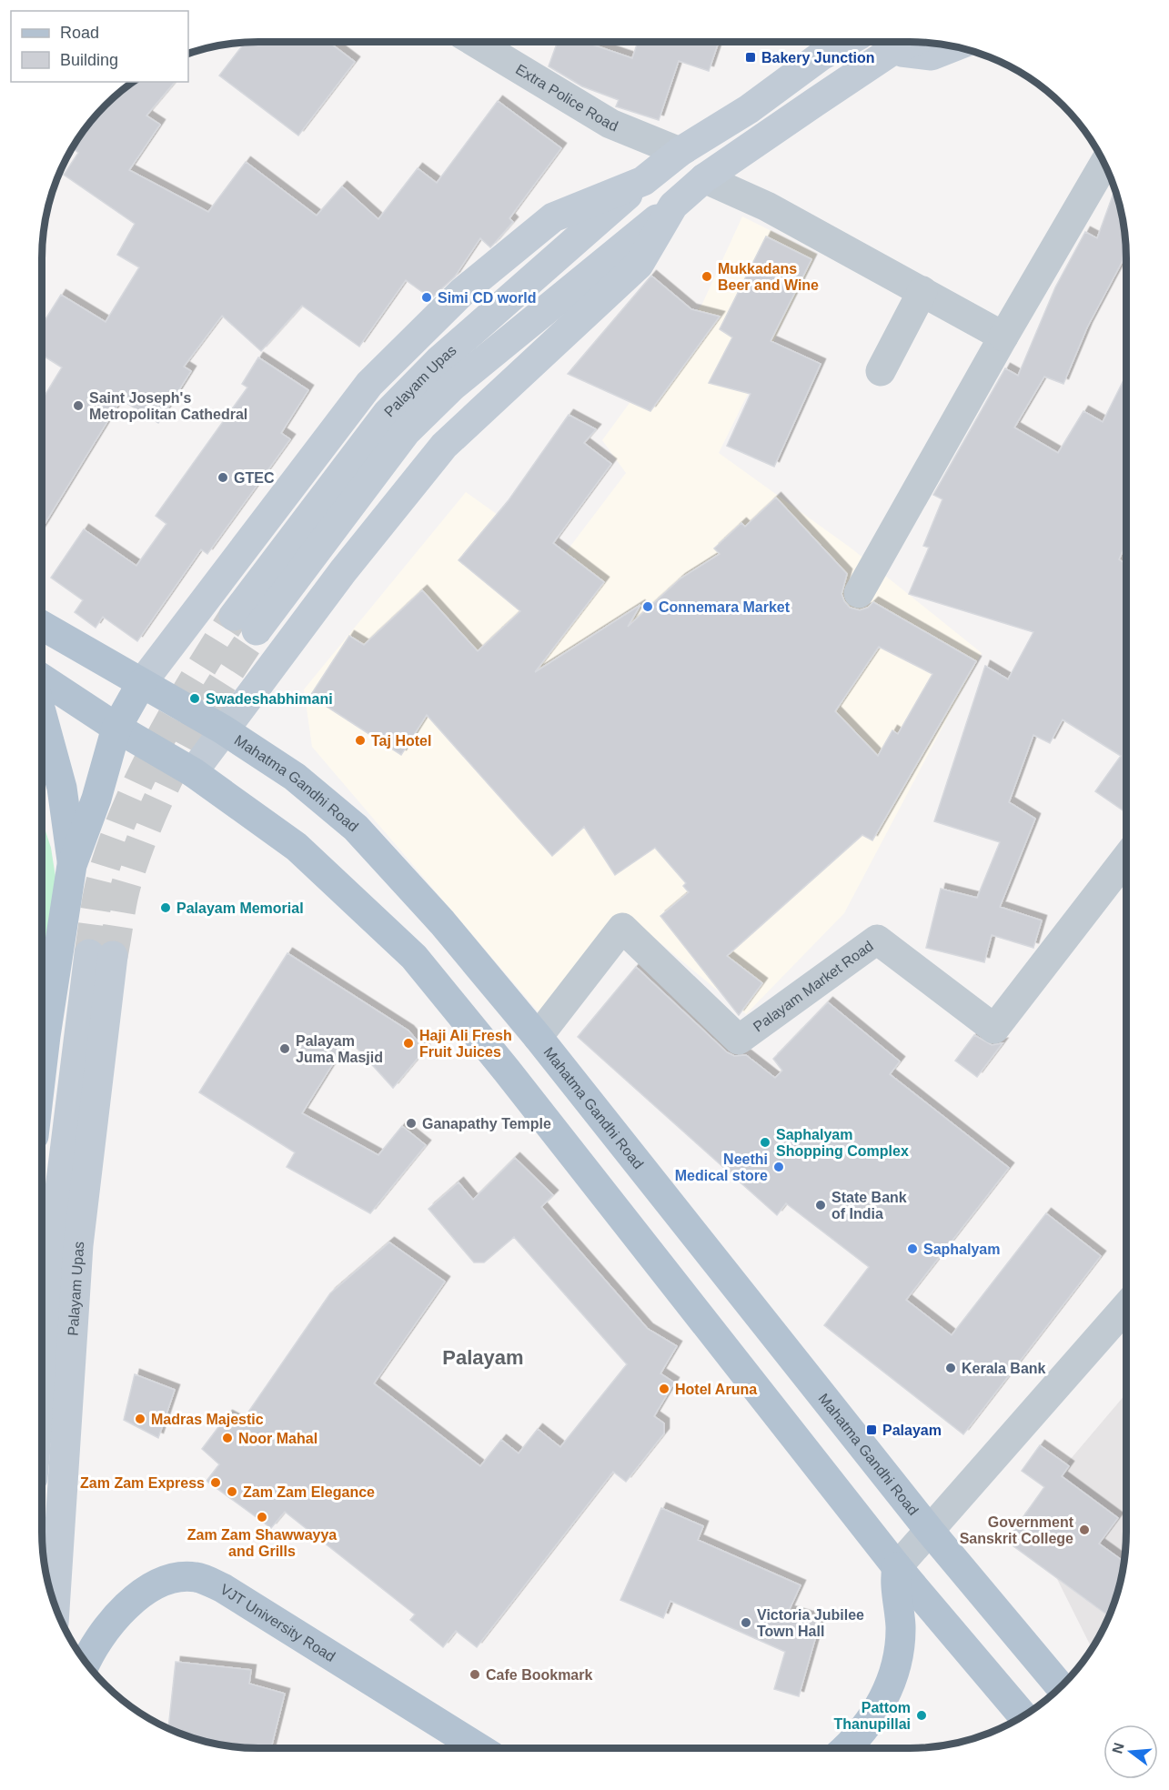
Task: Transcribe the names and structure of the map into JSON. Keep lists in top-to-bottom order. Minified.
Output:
{"streets":{"main road":["Palayam Upas","Mahatma Gandhi Road","VJT University Road"],"street":["Extra Police Road","Palayam Market Road"]},"crossings":[["Mahatma Gandhi Road","Palayam Market Road"]],"districts":["Palayam"],"places":{"transit":["Bakery Junction","Palayam"],"other":["Mukkadans Beer and Wine","Simi CD world","Saint Joseph's Metropolitan Cathedral","GTEC","Connemara Market","Swadeshabhimani","Taj Hotel","Palayam Memorial","Haji Ali Fresh Fruit Juices","Palayam Juma Masjid","Ganapathy Temple","Saphalyam Shopping Complex","Neethi Medical store","State Bank of India","Saphalyam","Kerala Bank","Hotel Aruna","Madras Majestic","Noor Mahal","Zam Zam Express","Zam Zam Elegance","Zam Zam Shawwayya and Grills","Government Sanskrit College","Victoria Jubilee Town Hall","Cafe Bookmark","Pattom Thanupillai"]},"legend":["Road","Building"],"north":"left"}
